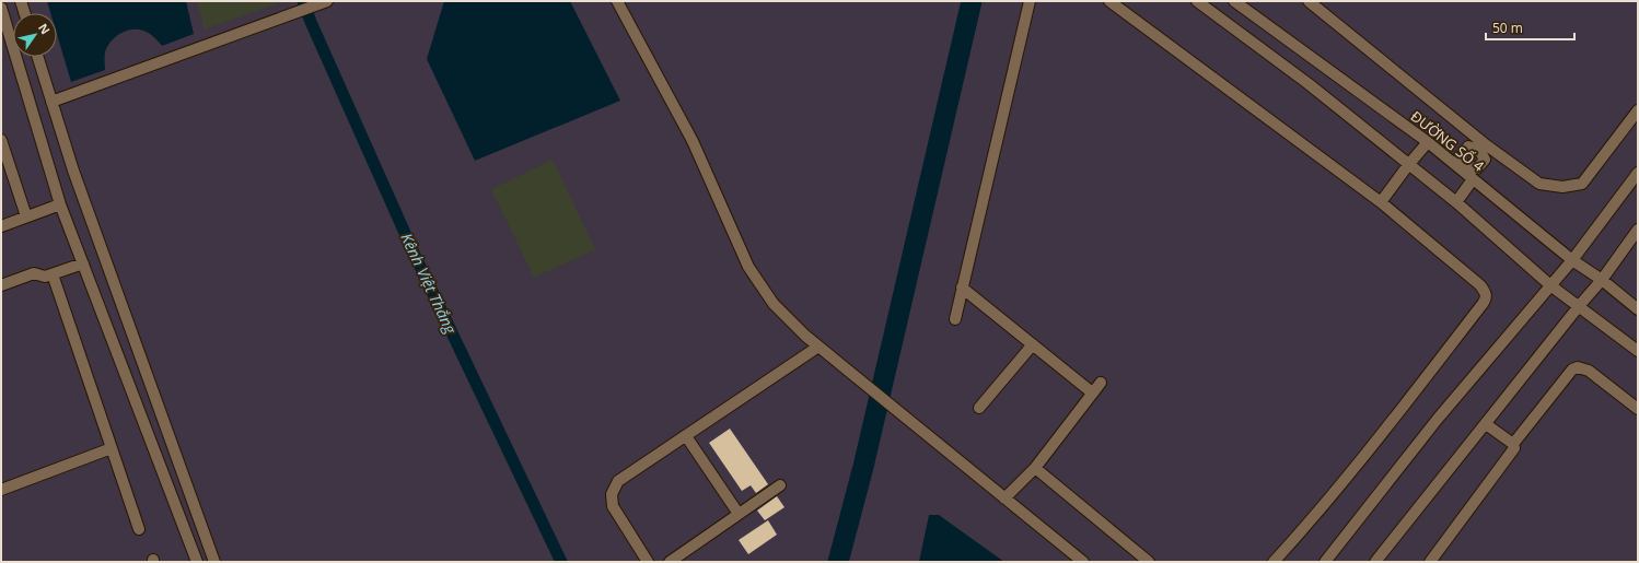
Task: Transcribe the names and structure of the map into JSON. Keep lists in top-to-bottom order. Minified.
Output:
{"streets":{"street":["ĐƯỜNG SỐ 4"]},"water":["Kênh Việt Thắng"],"scale_bar":"50 m","north":"top right"}
